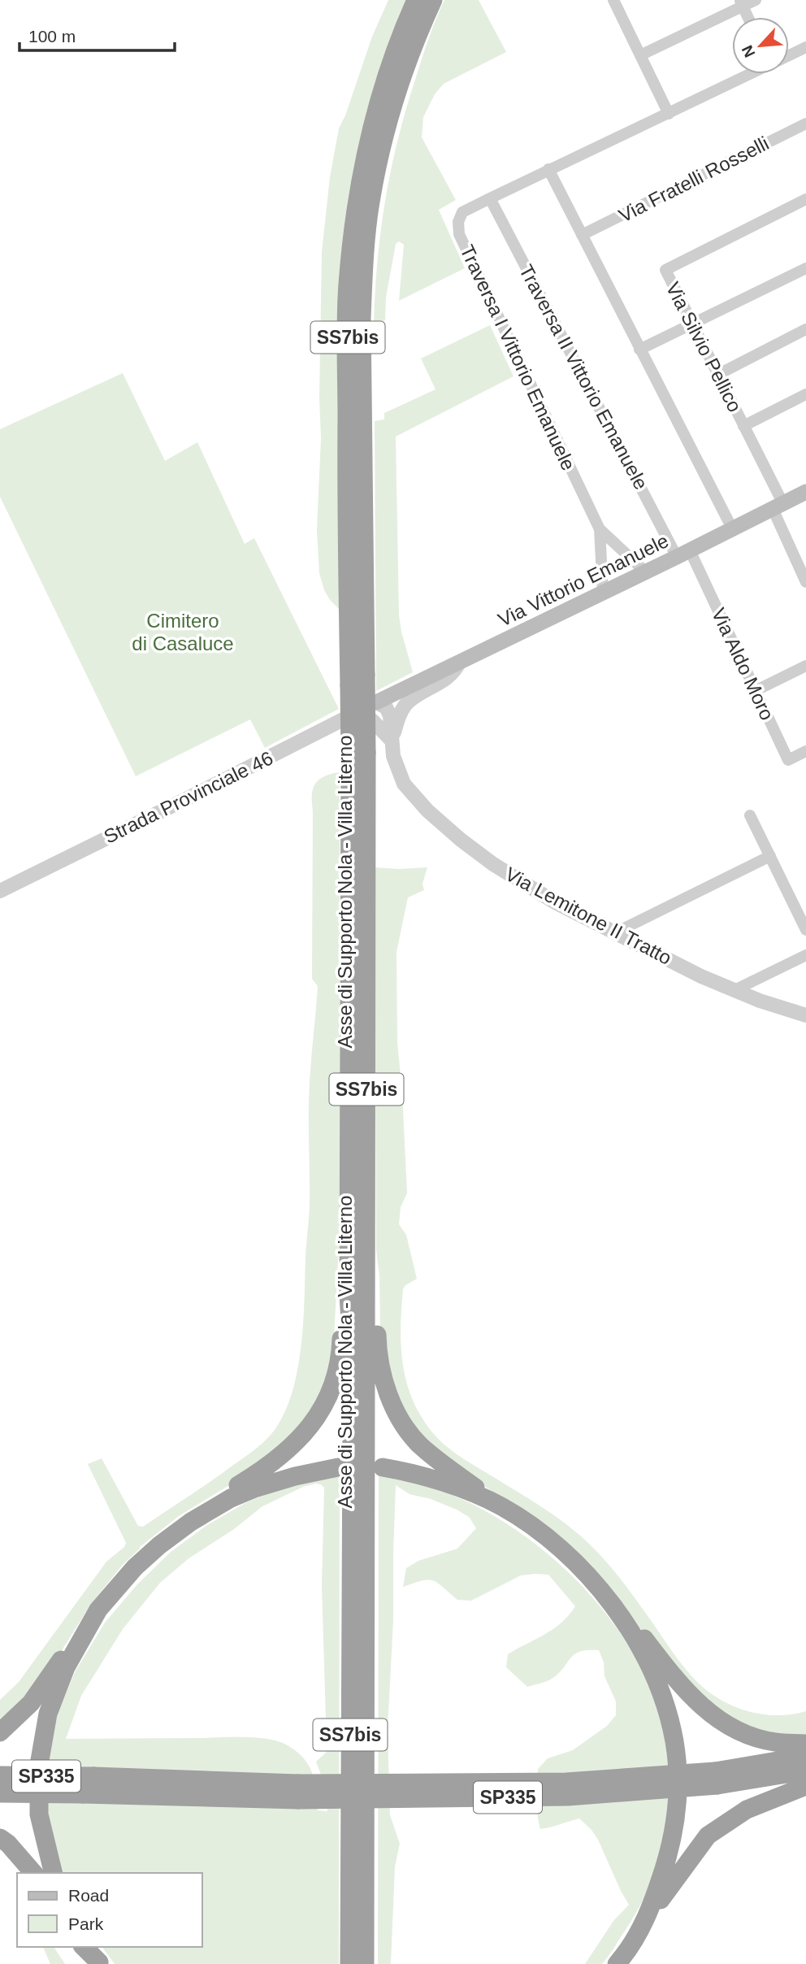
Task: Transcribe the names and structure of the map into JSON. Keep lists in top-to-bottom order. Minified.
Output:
{"streets":{"highway":["SS7bis","Asse di Supporto Nola - Villa Literno","SP335"],"main road":["Via Vittorio Emanuele"],"street":["Via Fratelli Rosselli","Via Silvio Pellico","Traversa I Vittorio Emanuele","Traversa II Vittorio Emanuele","Via Aldo Moro","Strada Provinciale 46","Via Lemitone II Tratto"]},"crossings":[["Via Silvio Pellico","Via Vittorio Emanuele"],["Traversa I Vittorio Emanuele","Traversa II Vittorio Emanuele"],["Traversa I Vittorio Emanuele","Via Vittorio Emanuele"],["Traversa II Vittorio Emanuele","Via Vittorio Emanuele"],["Traversa II Vittorio Emanuele","Via Aldo Moro"],["Via Vittorio Emanuele","Via Aldo Moro"],["Via Vittorio Emanuele","Strada Provinciale 46"],["Via Vittorio Emanuele","Via Lemitone II Tratto"],["Strada Provinciale 46","Via Lemitone II Tratto"]],"parks":["Cimitero di Casaluce"],"legend":["Road","Park"],"scale_bar":"100 m","north":"bottom left"}
